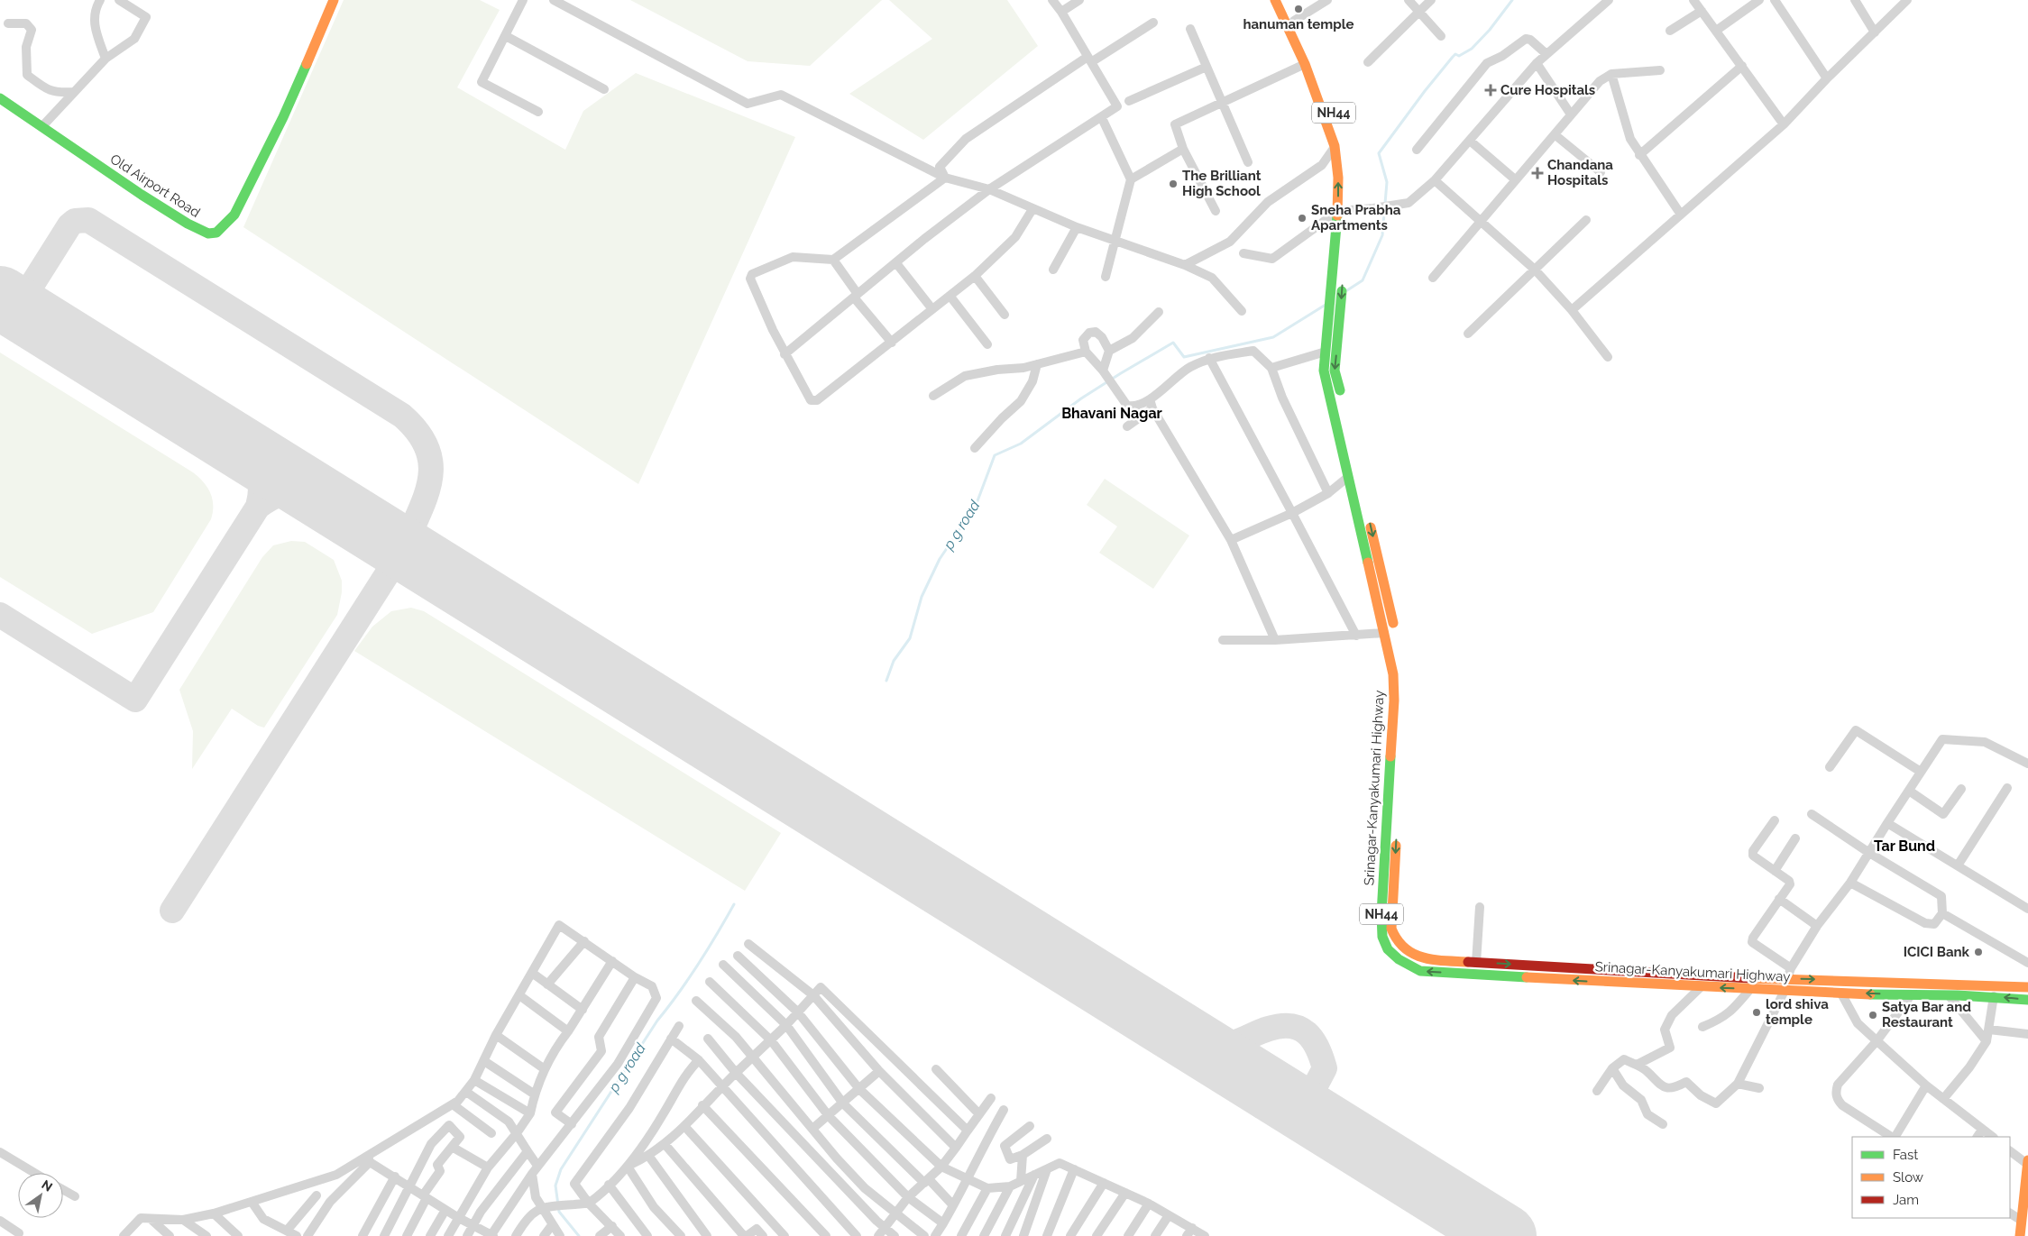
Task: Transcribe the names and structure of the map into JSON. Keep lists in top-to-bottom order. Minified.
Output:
{"streets":{"main road":["NH44","Old Airport Road","Srinagar-Kanyakumari Highway"]},"districts":["Bhavani Nagar","Tar Bund"],"water":["p g road"],"places":{"other":["hanuman temple","The Brilliant High School","Sneha Prabha Apartments","ICICI Bank","lord shiva temple","Satya Bar and Restaurant"],"health":["Cure Hospitals","Chandana Hospitals"]},"legend":["Fast","Slow","Jam"],"north":"top right"}
